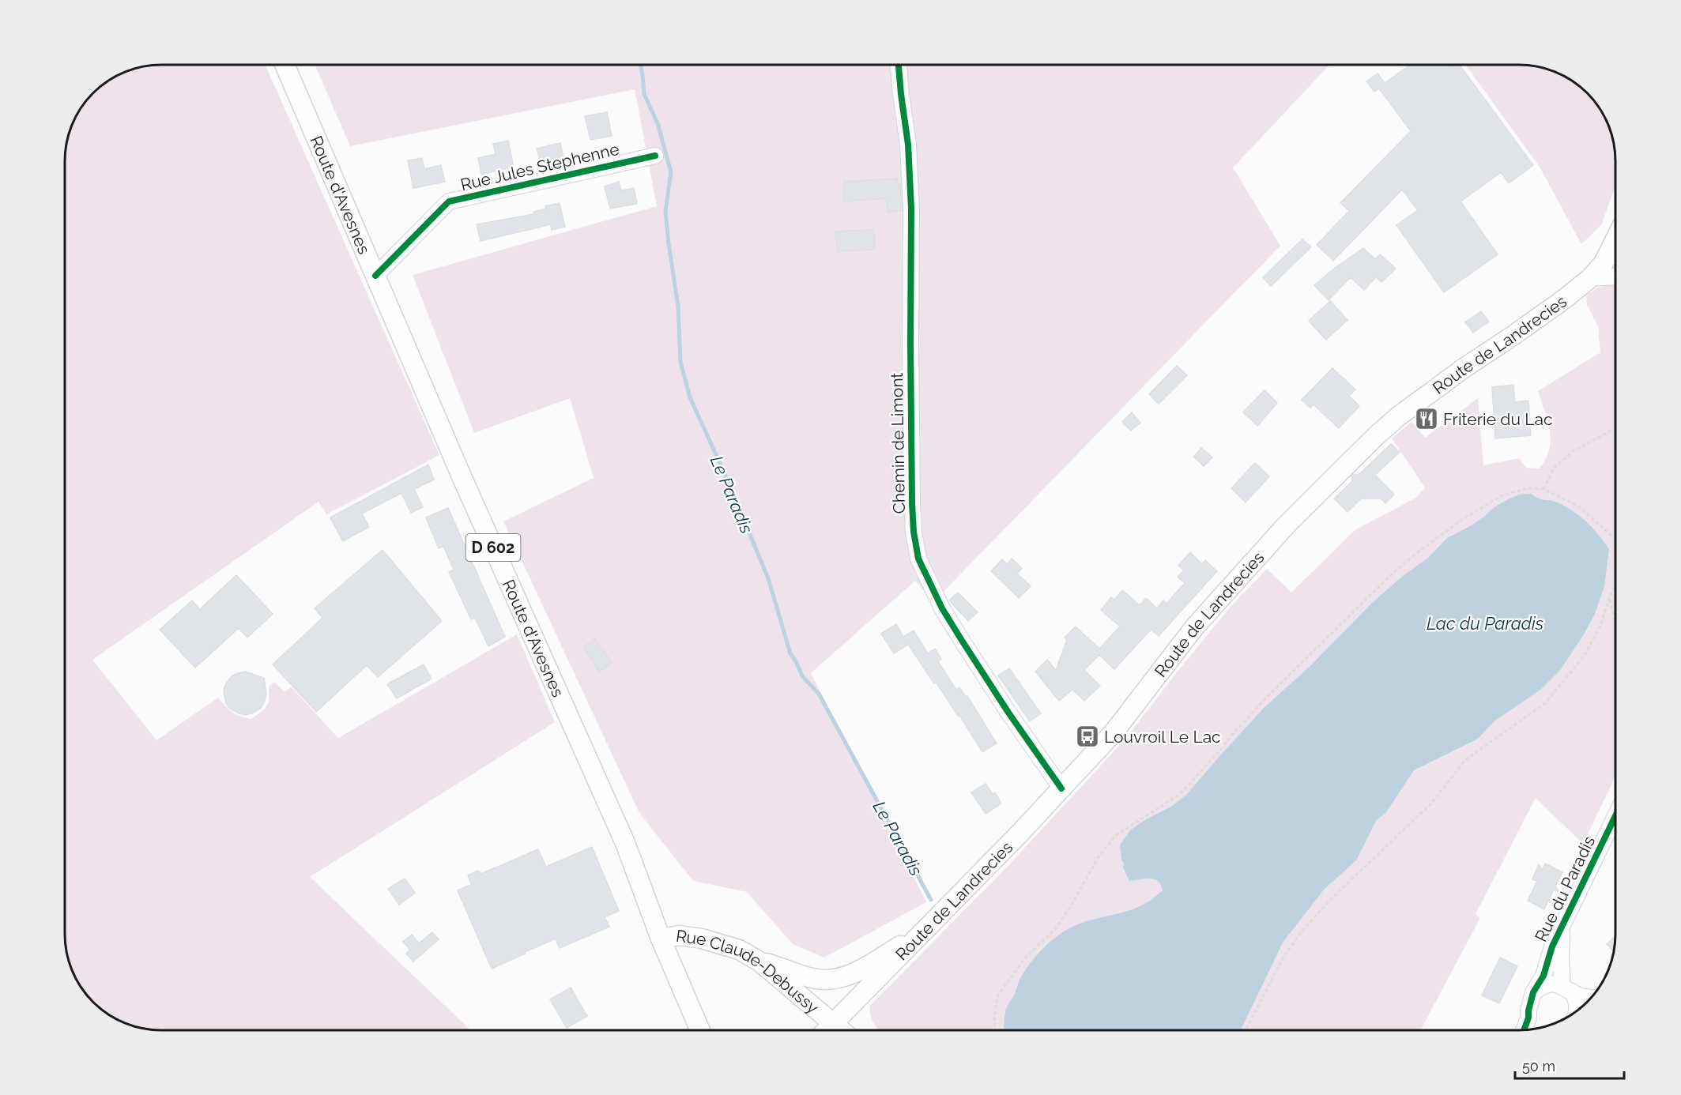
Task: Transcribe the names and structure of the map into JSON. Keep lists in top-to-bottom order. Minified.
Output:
{"streets":{"main road":["Route d'Avesnes","Route de Landrecies","D 602","Rue Claude-Debussy"],"street":["Rue Jules Stephenne","Chemin de Limont","Rue du Paradis"]},"crossings":[["Rue Jules Stephenne","Route d'Avesnes"],["Route d'Avesnes","Rue Claude-Debussy"],["Route de Landrecies","Chemin de Limont"],["Route de Landrecies","Rue Claude-Debussy"]],"water":["Le Paradis","Lac du Paradis"],"places":{"restaurant":["Friterie du Lac"],"bus stop":["Louvroil Le Lac"]},"scale_bar":"50 m"}
